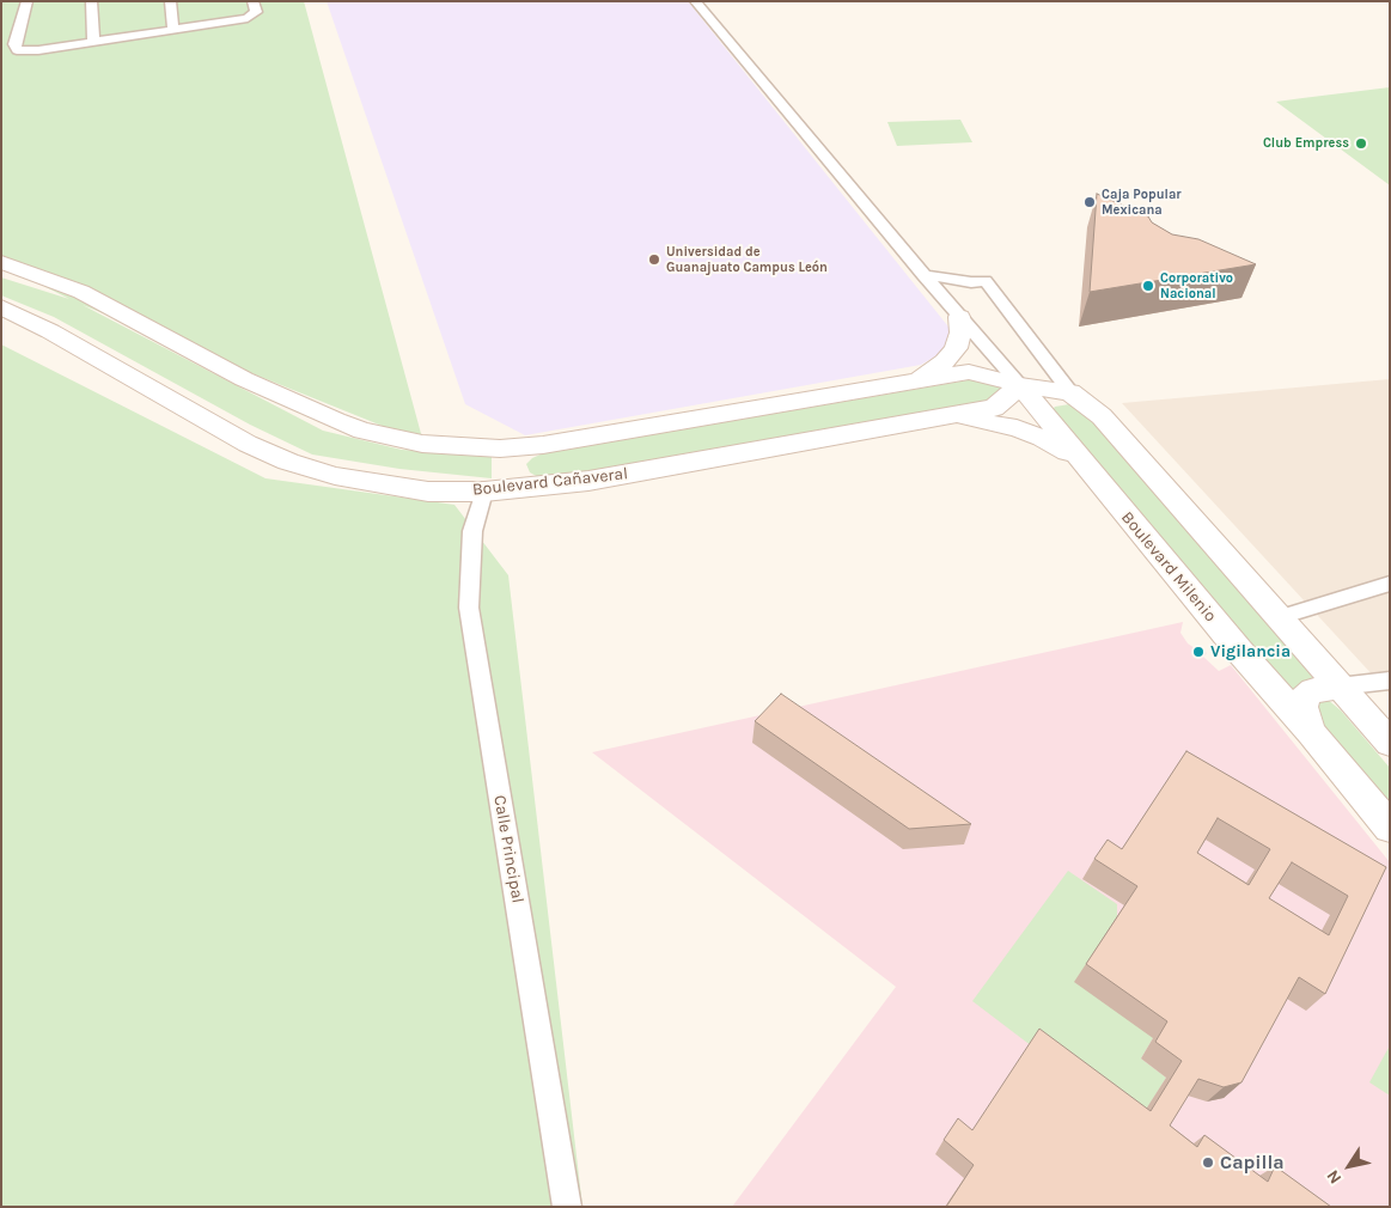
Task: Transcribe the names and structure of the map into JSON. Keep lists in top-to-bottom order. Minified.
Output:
{"streets":{"street":["Boulevard Cañaveral","Boulevard Milenio","Calle Principal"]},"crossings":[["Boulevard Cañaveral","Boulevard Milenio"],["Boulevard Cañaveral","Calle Principal"]],"places":["Club Empress","Caja Popular Mexicana","Universidad de Guanajuato Campus León","Corporativo Nacional","Vigilancia","Capilla"],"north":"bottom left"}
